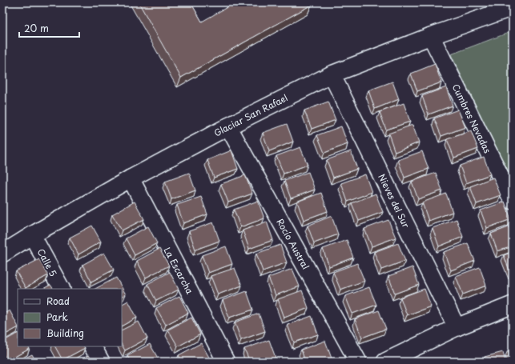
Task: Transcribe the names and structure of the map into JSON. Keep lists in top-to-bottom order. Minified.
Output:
{"streets":{"street":["Glaciar San Rafael","Cumbres Nevadas","Nieves del Sur","Rocío Austral","Calle 5","La Escarcha"]},"crossings":[["Glaciar San Rafael","Cumbres Nevadas"],["Glaciar San Rafael","Nieves del Sur"],["Glaciar San Rafael","Rocío Austral"],["Glaciar San Rafael","Calle 5"],["Glaciar San Rafael","La Escarcha"]],"legend":["Road","Park","Building"],"scale_bar":"20 m"}
